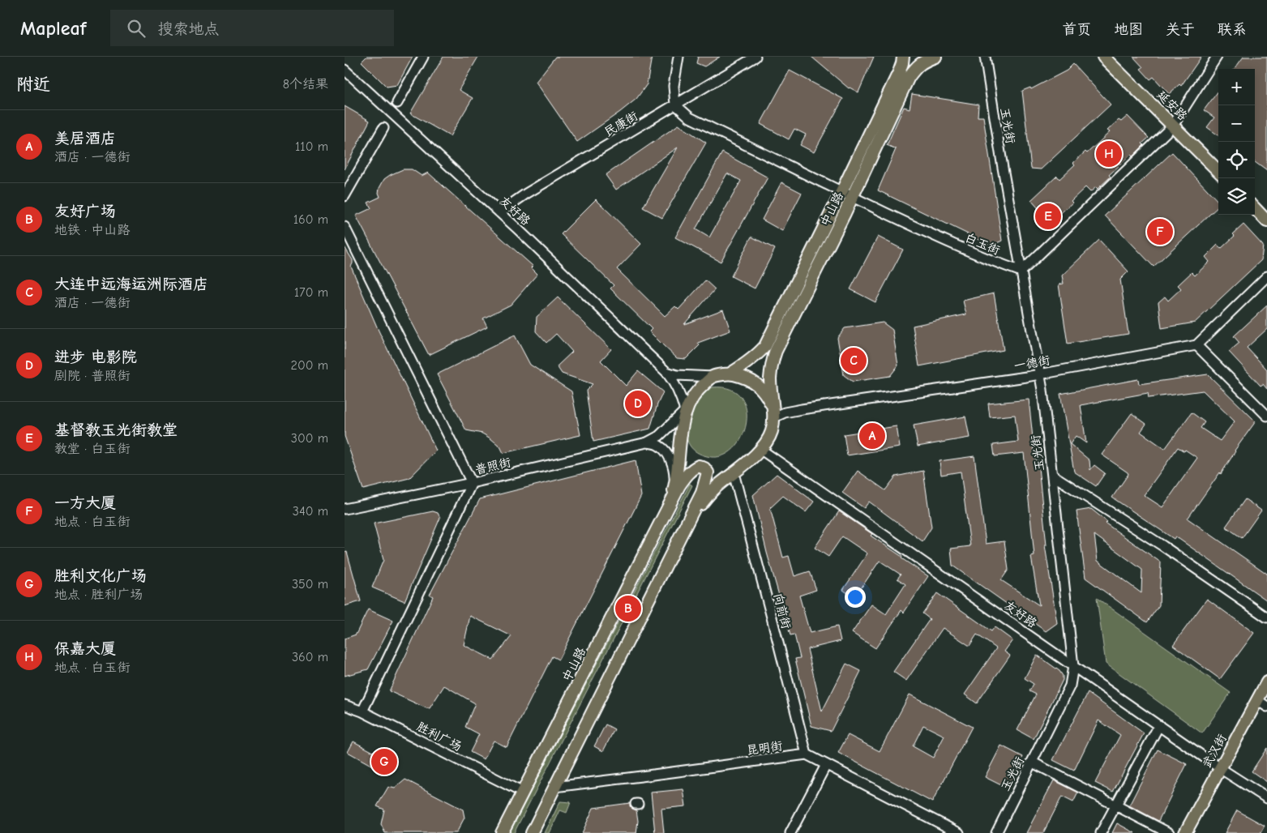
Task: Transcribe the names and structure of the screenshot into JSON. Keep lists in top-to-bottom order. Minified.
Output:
{"streets":{"main road":["延安路","中山路","武汉街"],"street":["民康街","玉光街","友好路","白玉街","一德街","普照街","向前街","胜利广场","昆明街"]},"crossings":[["民康街","友好路"],["民康街","白玉街"],["玉光街","友好路"],["玉光街","白玉街"],["玉光街","一德街"],["中山路","白玉街"],["中山路","胜利广场"],["友好路","武汉街"],["向前街","昆明街"]],"page":{"header":"Mapleaf","search":"搜索地点","nav":["首页","地图","关于","联系"],"heading":["附近","8个结果"],"map_buttons":["+","−"],"list":[{"mark":"A","name":"美居酒店","note":"酒店 · 一德街","value":"110 m"},{"mark":"B","name":"友好广场","note":"地铁 · 中山路","value":"160 m"},{"mark":"C","name":"大连中远海运洲际酒店","note":"酒店 · 一德街","value":"170 m"},{"mark":"D","name":"进步 电影院","note":"剧院 · 普照街","value":"200 m"},{"mark":"E","name":"基督教玉光街教堂","note":"教堂 · 白玉街","value":"300 m"},{"mark":"F","name":"一方大厦","note":"地点 · 白玉街","value":"340 m"},{"mark":"G","name":"胜利文化广场","note":"地点 · 胜利广场","value":"350 m"},{"mark":"H","name":"保嘉大厦","note":"地点 · 白玉街","value":"360 m"}],"pins":["H","E","F","C","D","A","B","G"]}}
